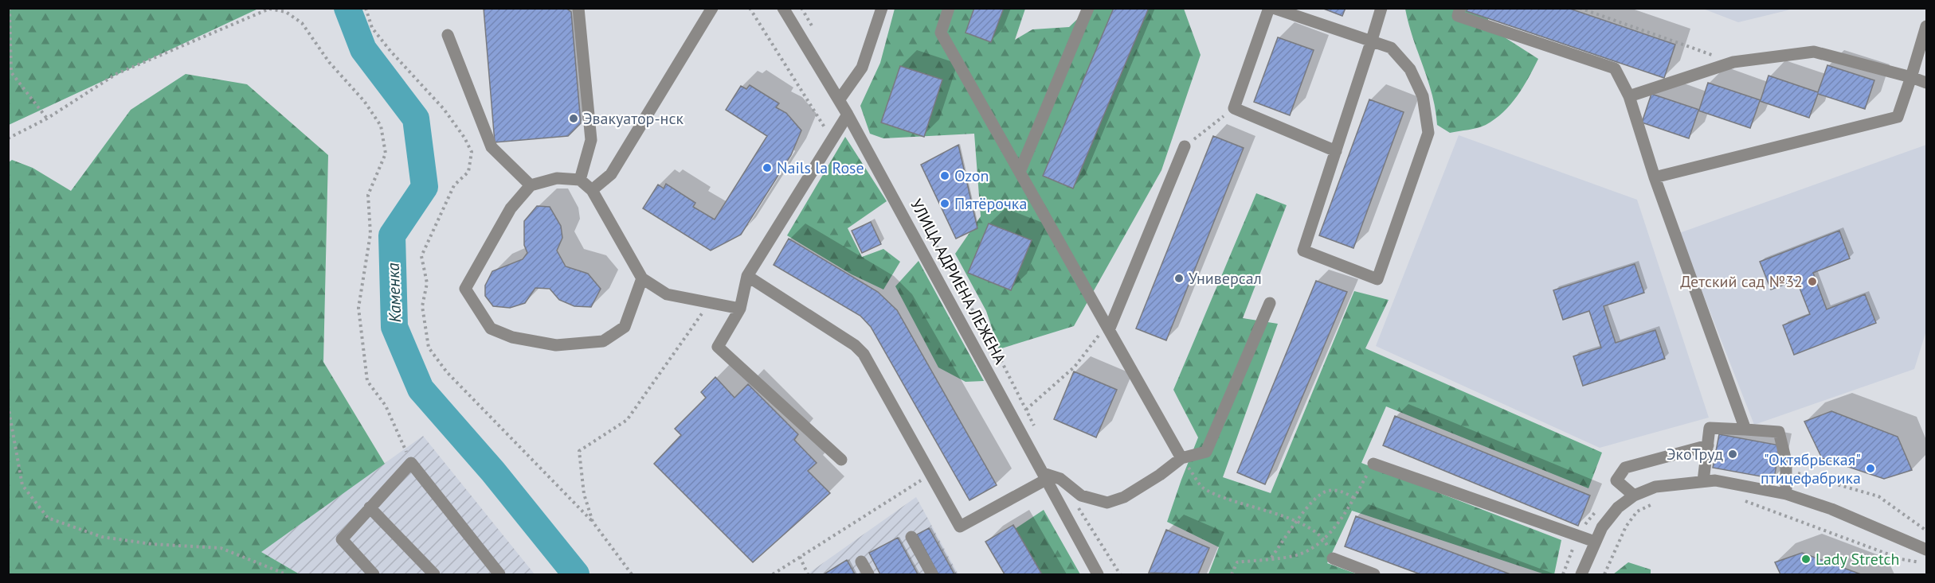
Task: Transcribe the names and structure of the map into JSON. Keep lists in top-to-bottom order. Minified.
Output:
{"streets":{"street":["УЛИЦА АДРИЕНА ЛЕЖЕНА"]},"water":["Каменка"],"places":["Эвакуатор-нск","Nails la Rose","Ozon","Пятёрочка","Универсал","Детский сад №32","ЭкоТруд","\"Октябрьская\" птицефабрика","Lady Stretch"]}
